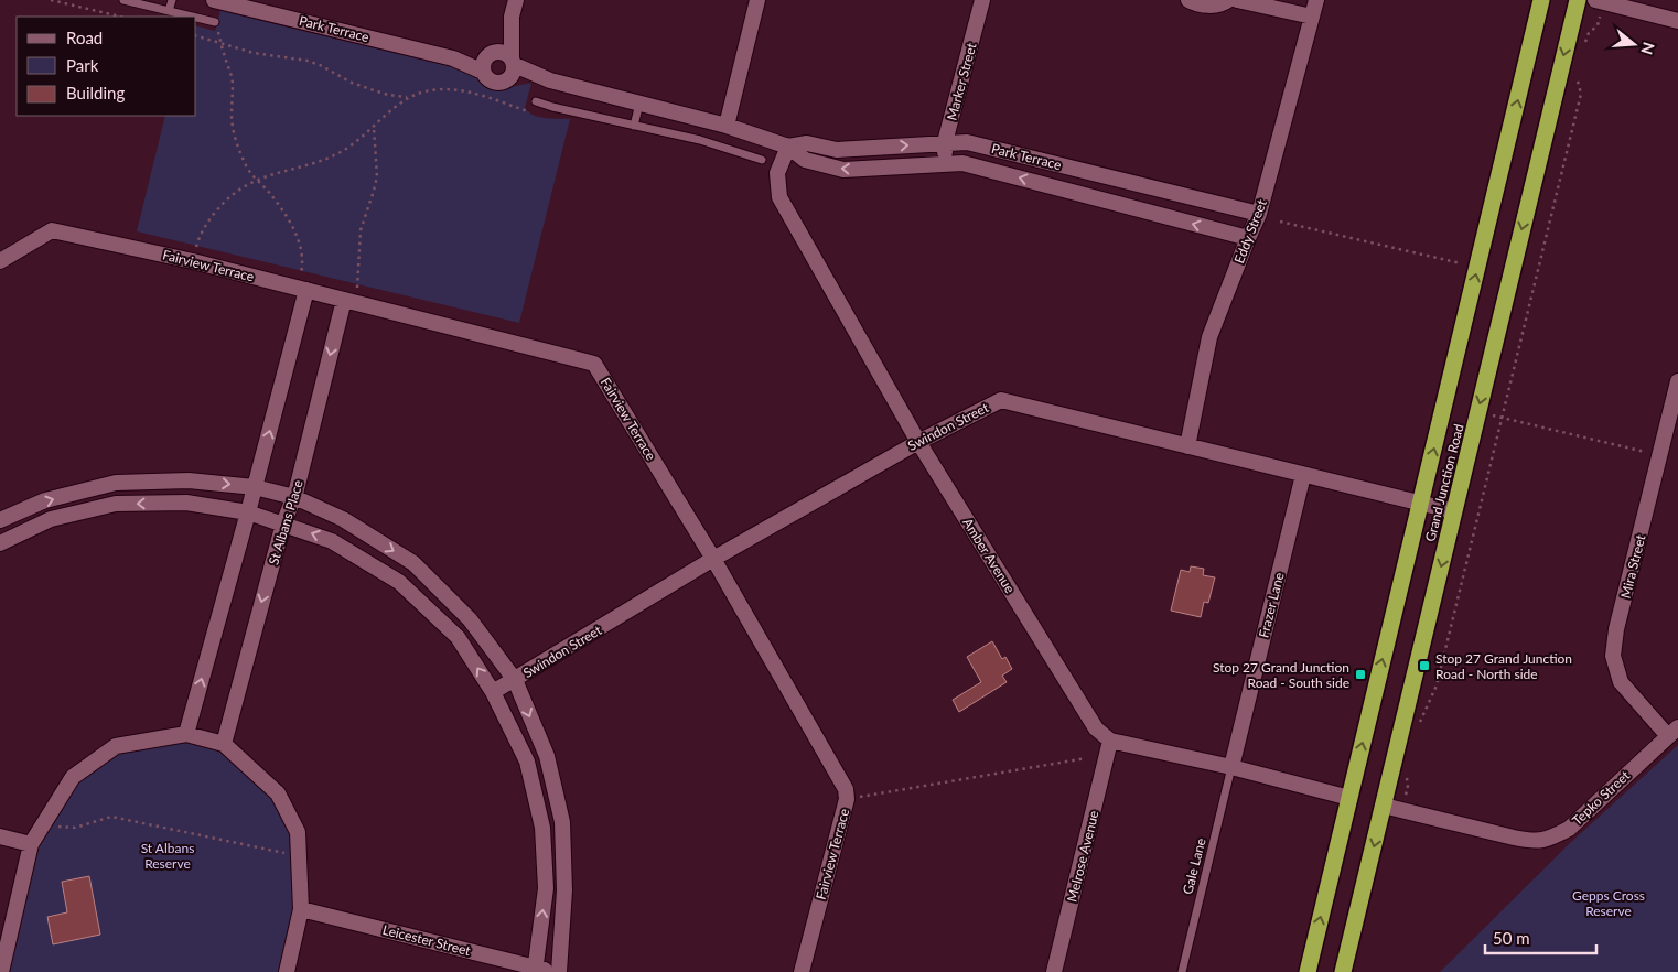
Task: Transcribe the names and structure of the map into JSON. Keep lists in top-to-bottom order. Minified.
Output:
{"streets":{"highway":["Grand Junction Road"],"street":["Park Terrace","Marker Street","Eddy Street","Fairview Terrace","Swindon Street","St Albans Place","Amber Avenue","Mira Street","Frazer Lane","Tepko Street","Melrose Avenue","Leicester Street"],"lane":["Gale Lane"]},"crossings":[["Park Terrace","Marker Street"],["Park Terrace","Eddy Street"],["Park Terrace","Amber Avenue"],["Eddy Street","Swindon Street"],["Fairview Terrace","Swindon Street"],["Fairview Terrace","St Albans Place"],["Swindon Street","Grand Junction Road"],["Swindon Street","Amber Avenue"],["Swindon Street","Frazer Lane"],["Grand Junction Road","Tepko Street"],["Amber Avenue","Melrose Avenue"],["Mira Street","Tepko Street"],["Frazer Lane","Gale Lane"]],"parks":["St Albans Reserve","Gepps Cross Reserve"],"places":{"transit":["Stop 27 Grand Junction Road - North side","Stop 27 Grand Junction Road - South side"]},"legend":["Road","Park","Building"],"scale_bar":"50 m","north":"right"}
